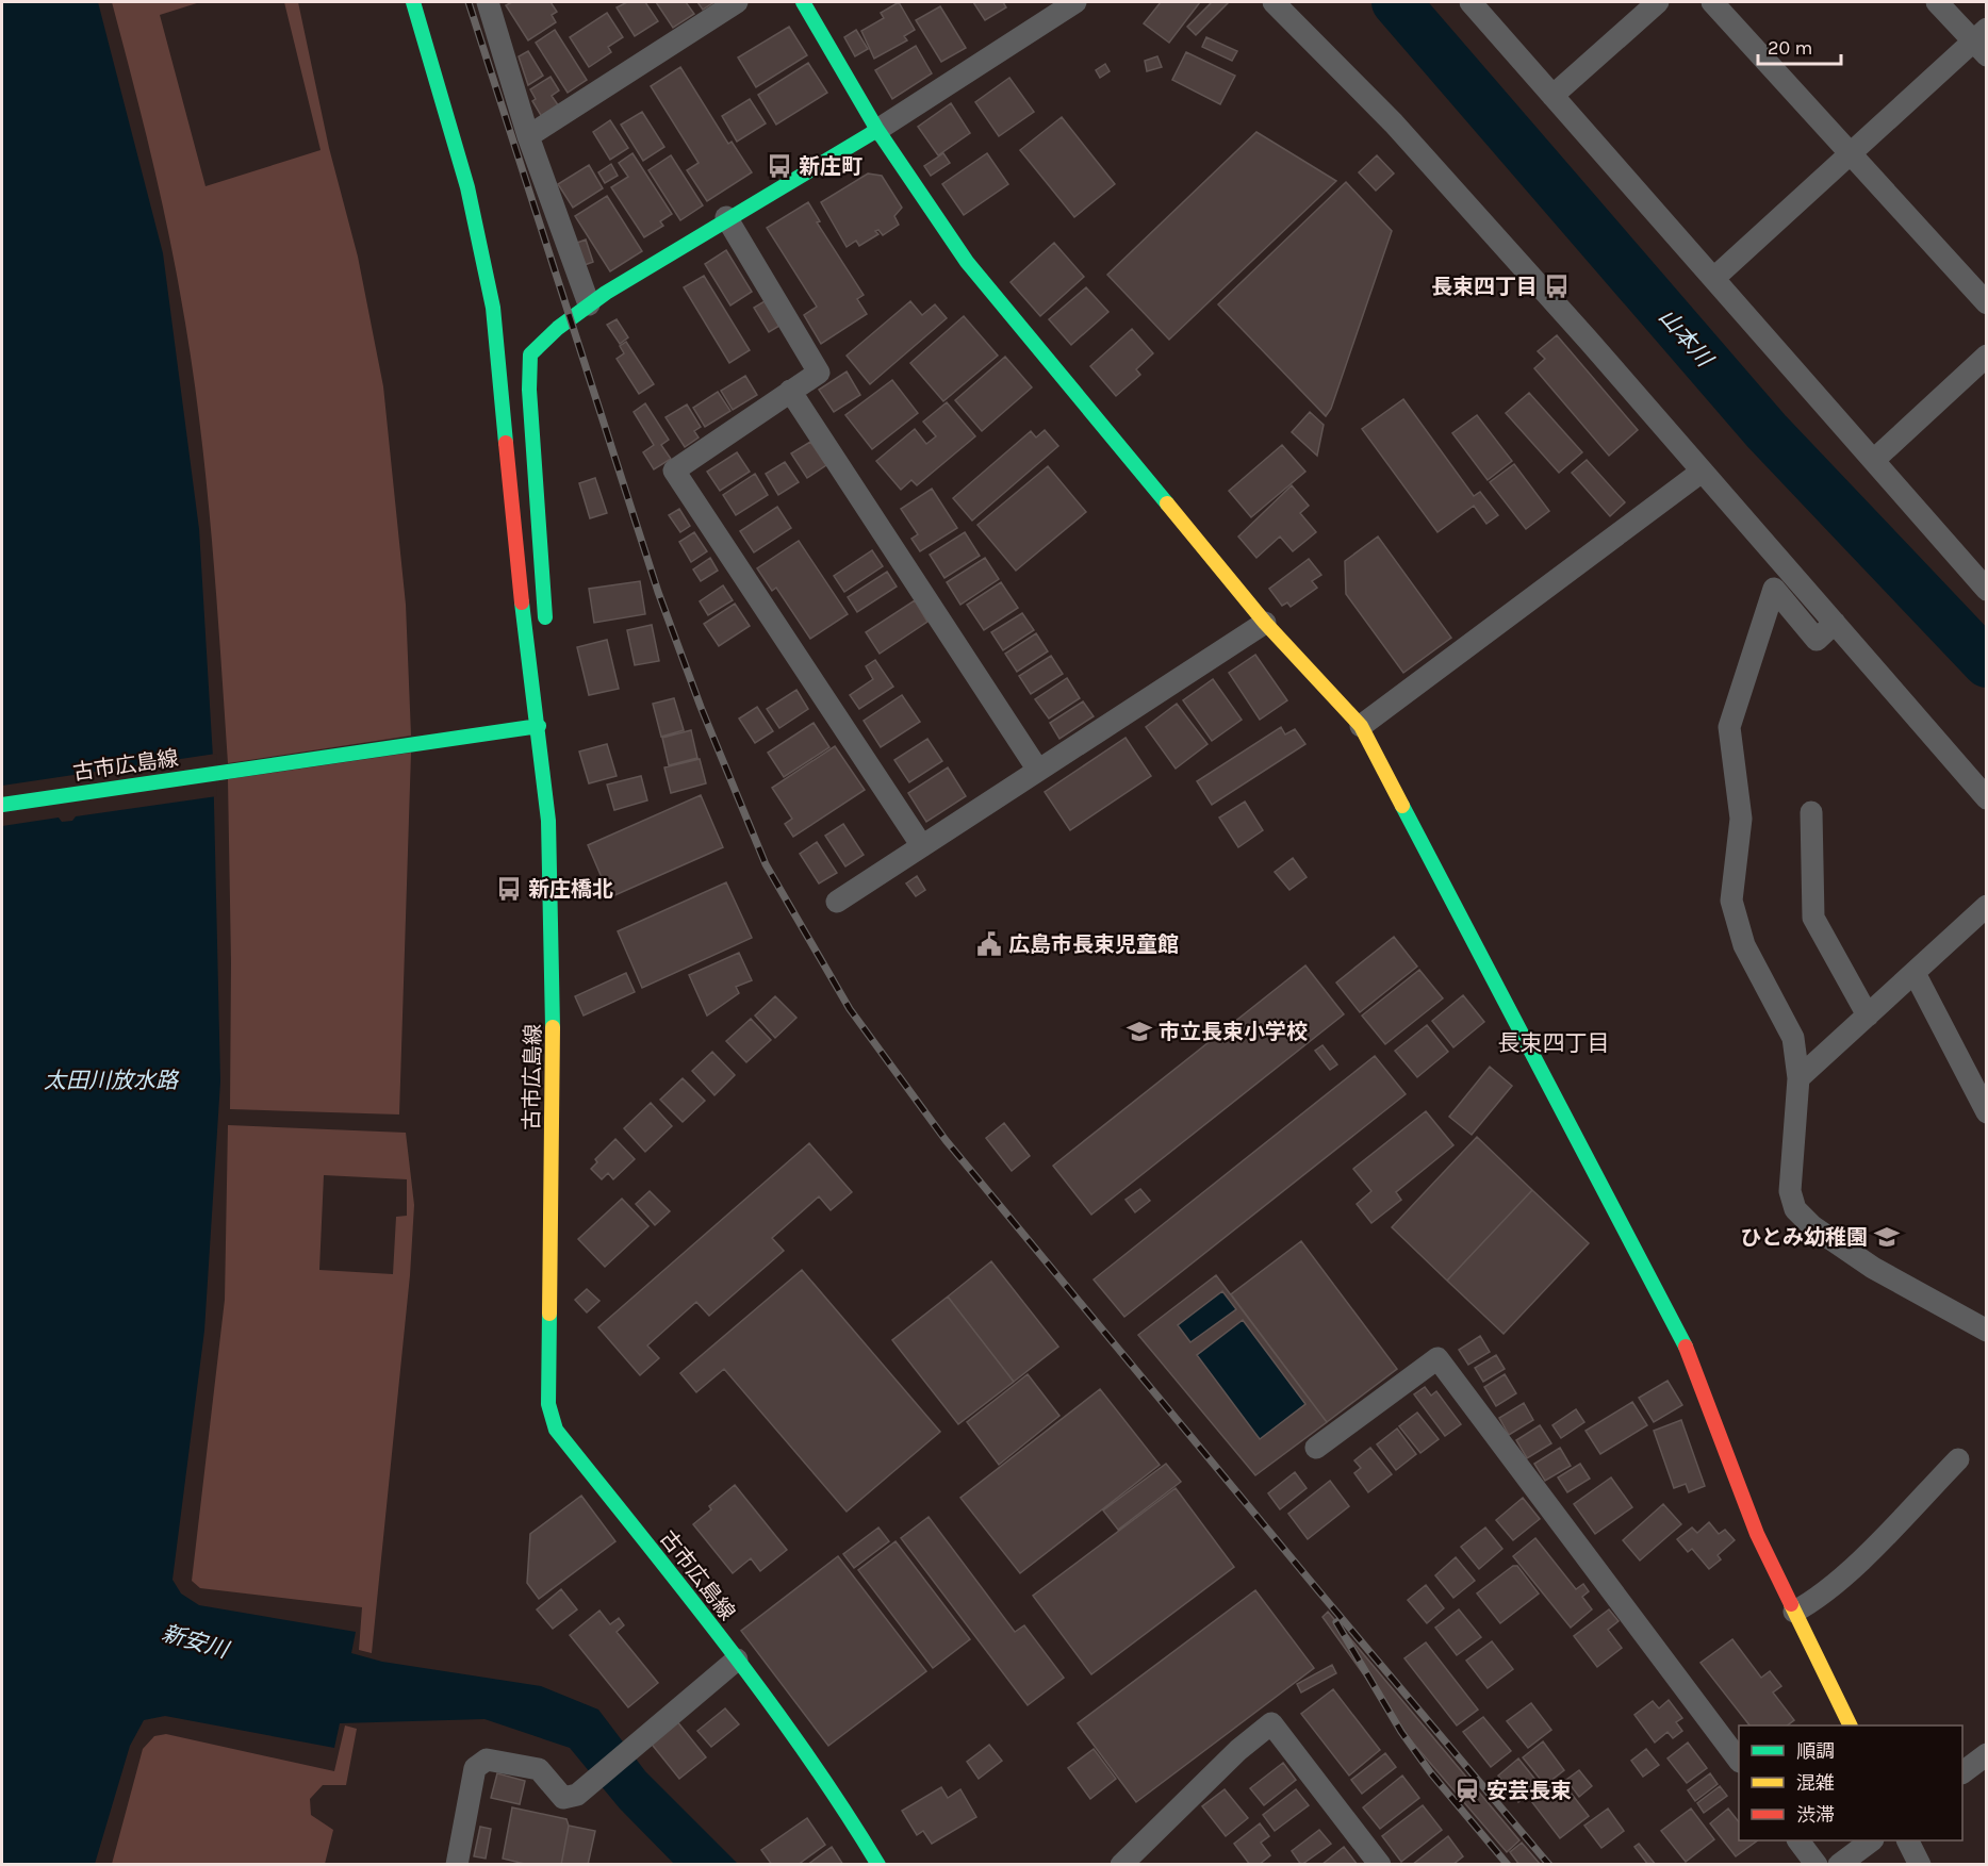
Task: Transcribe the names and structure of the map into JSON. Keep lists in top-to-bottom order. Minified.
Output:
{"streets":{"street":["古市広島線"]},"districts":["長束四丁目"],"water":["山本川","太田川放水路","新安川"],"places":{"bus stop":["新庄町","長束四丁目","新庄橋北"],"public building":["広島市長束児童館"],"school or university":["市立長束小学校","ひとみ幼稚園"],"station":["安芸長束"]},"legend":["順調","混雑","渋滞"],"scale_bar":"20 m"}
